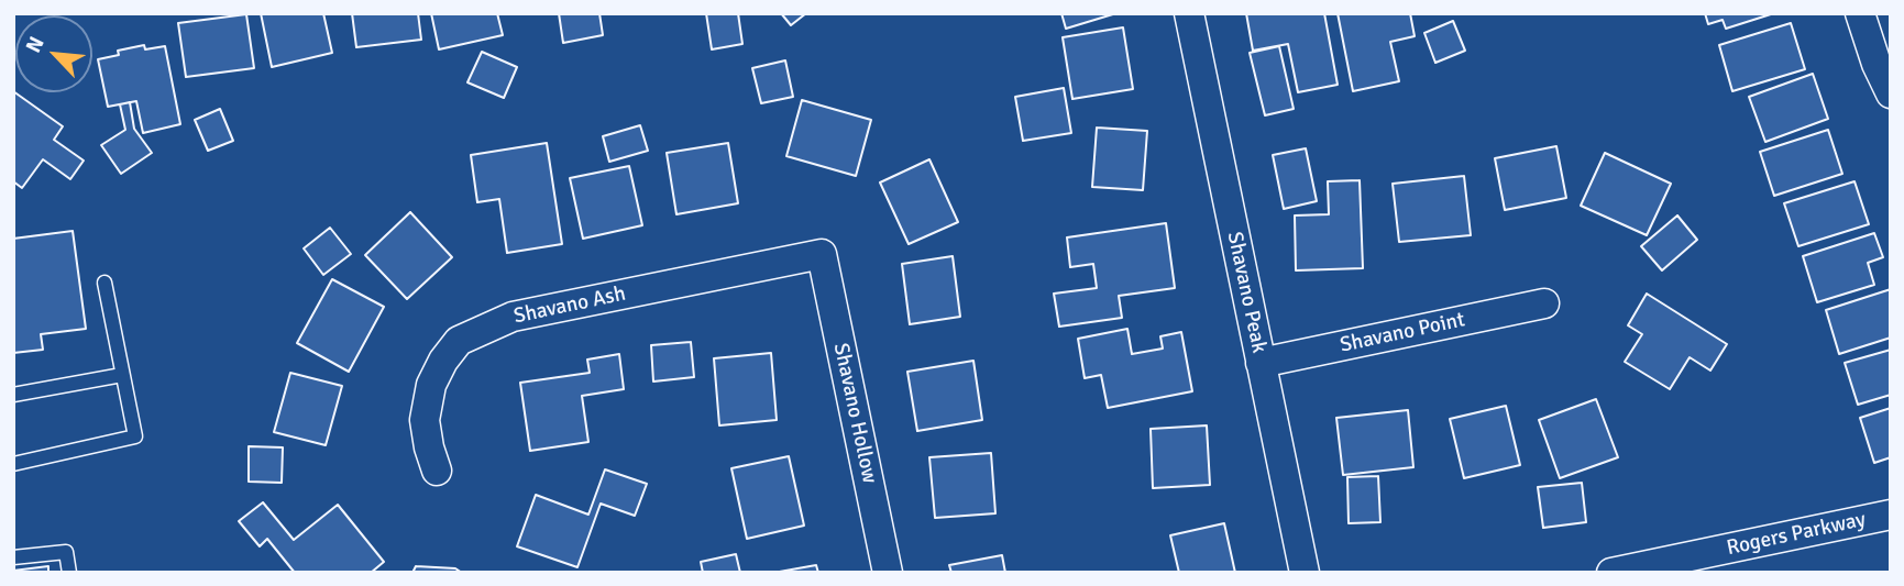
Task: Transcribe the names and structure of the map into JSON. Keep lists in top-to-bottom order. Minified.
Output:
{"streets":{"street":["Shavano Peak","Shavano Ash","Shavano Point","Shavano Hollow","Rogers Parkway"]},"crossings":[["Shavano Peak","Shavano Point"],["Shavano Ash","Shavano Hollow"]],"north":"top left"}
